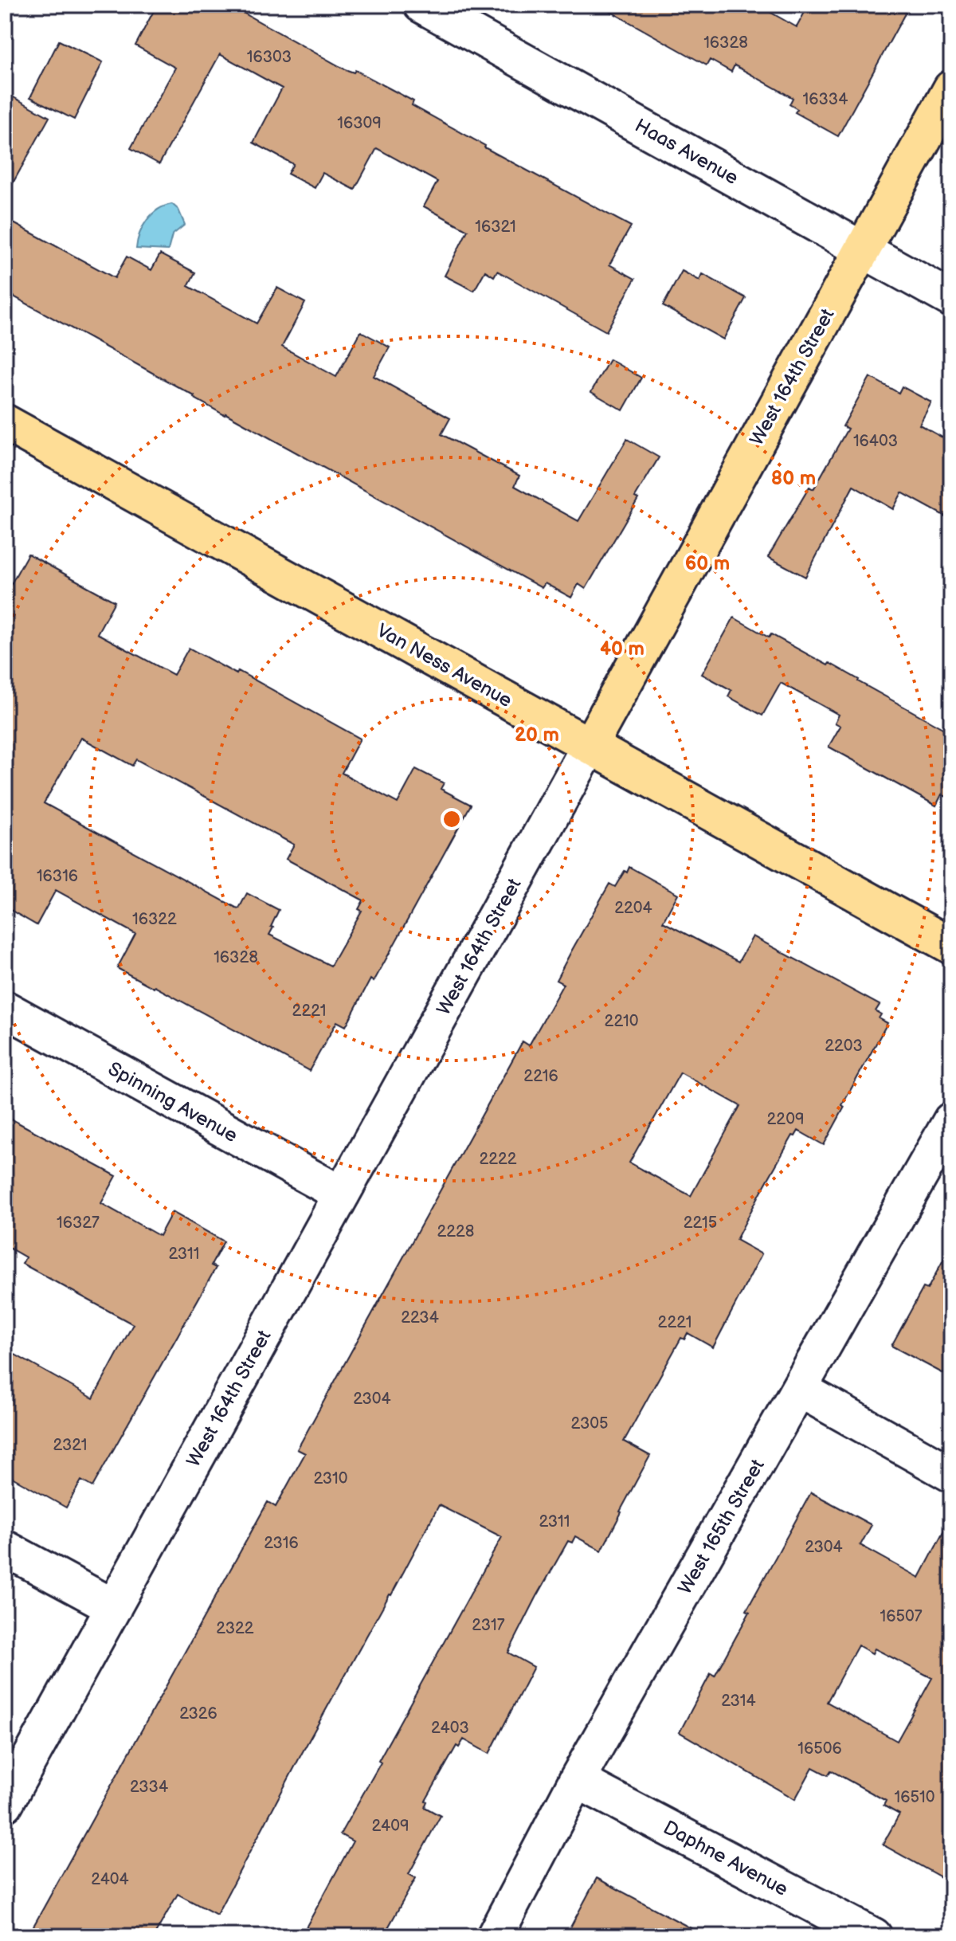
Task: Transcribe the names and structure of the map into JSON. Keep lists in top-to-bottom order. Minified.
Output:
{"streets":{"main road":["West 164th Street","Van Ness Avenue"],"street":["Haas Avenue","Spinning Avenue","West 165th Street","Daphne Avenue"]},"crossings":[["Haas Avenue","West 164th Street"],["West 164th Street","Van Ness Avenue"],["West 164th Street","Spinning Avenue"],["West 165th Street","Daphne Avenue"]],"house_numbers":["16328","16303","16334","16309","16321","16403","16316","2204","16322","16328","2221","2210","2203","2216","2209","2222","16327","2215","2228","2311","2234","2221","2304","2305","2321","2310","2311","2316","2304","16507","2317","2322","2314","2326","2403","16506","2334","16510","2409","2404"],"rings":["80 m","60 m","40 m","20 m"]}
